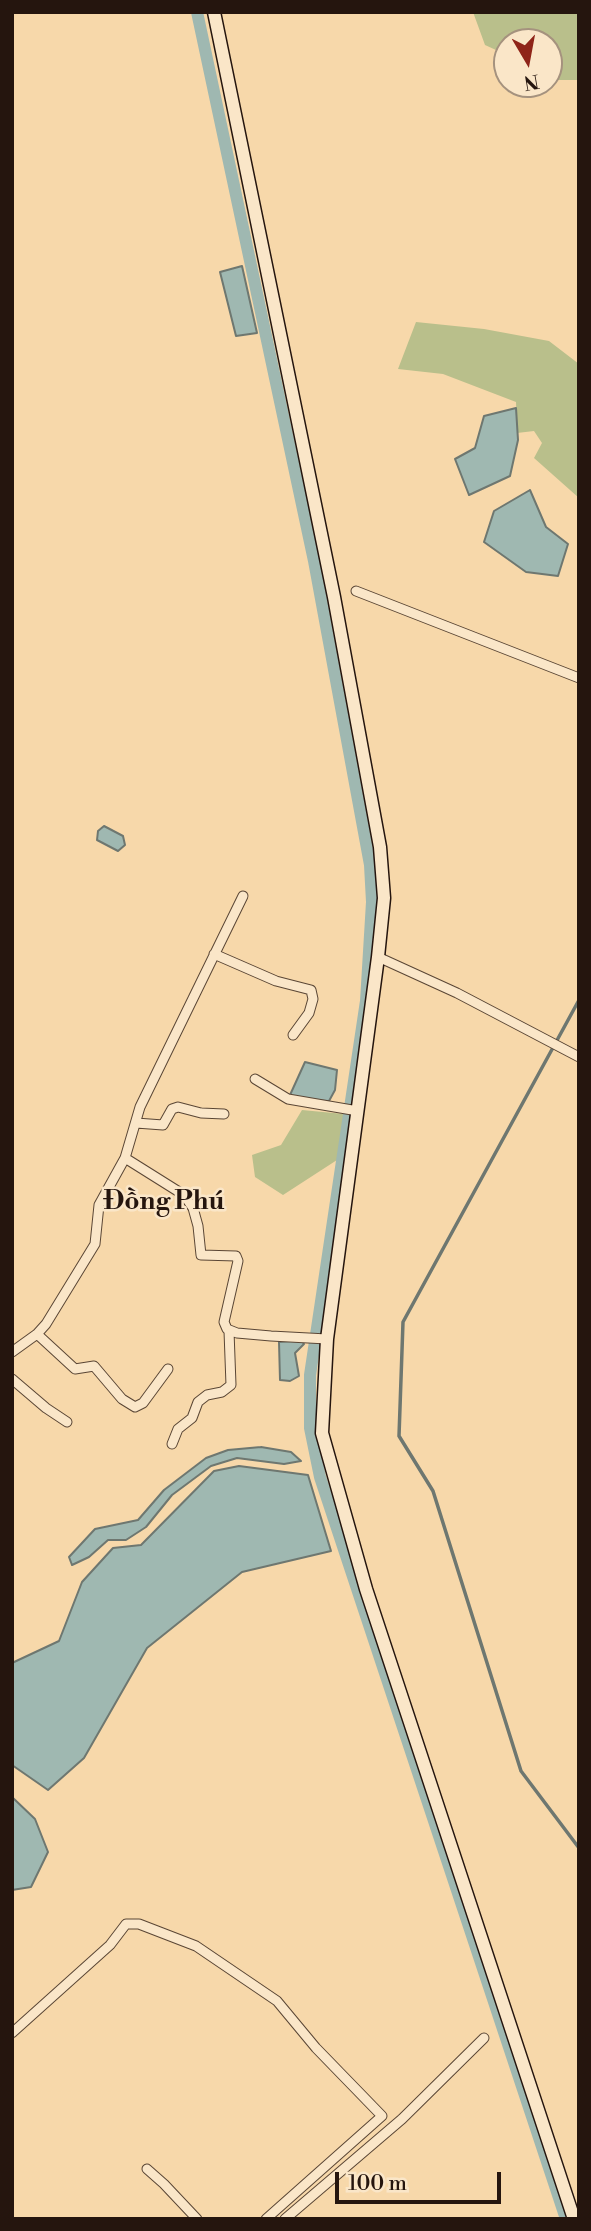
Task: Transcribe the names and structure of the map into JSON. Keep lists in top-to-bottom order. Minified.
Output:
{"districts":["Đồng Phú"],"scale_bar":"100 m","north":"bottom"}
